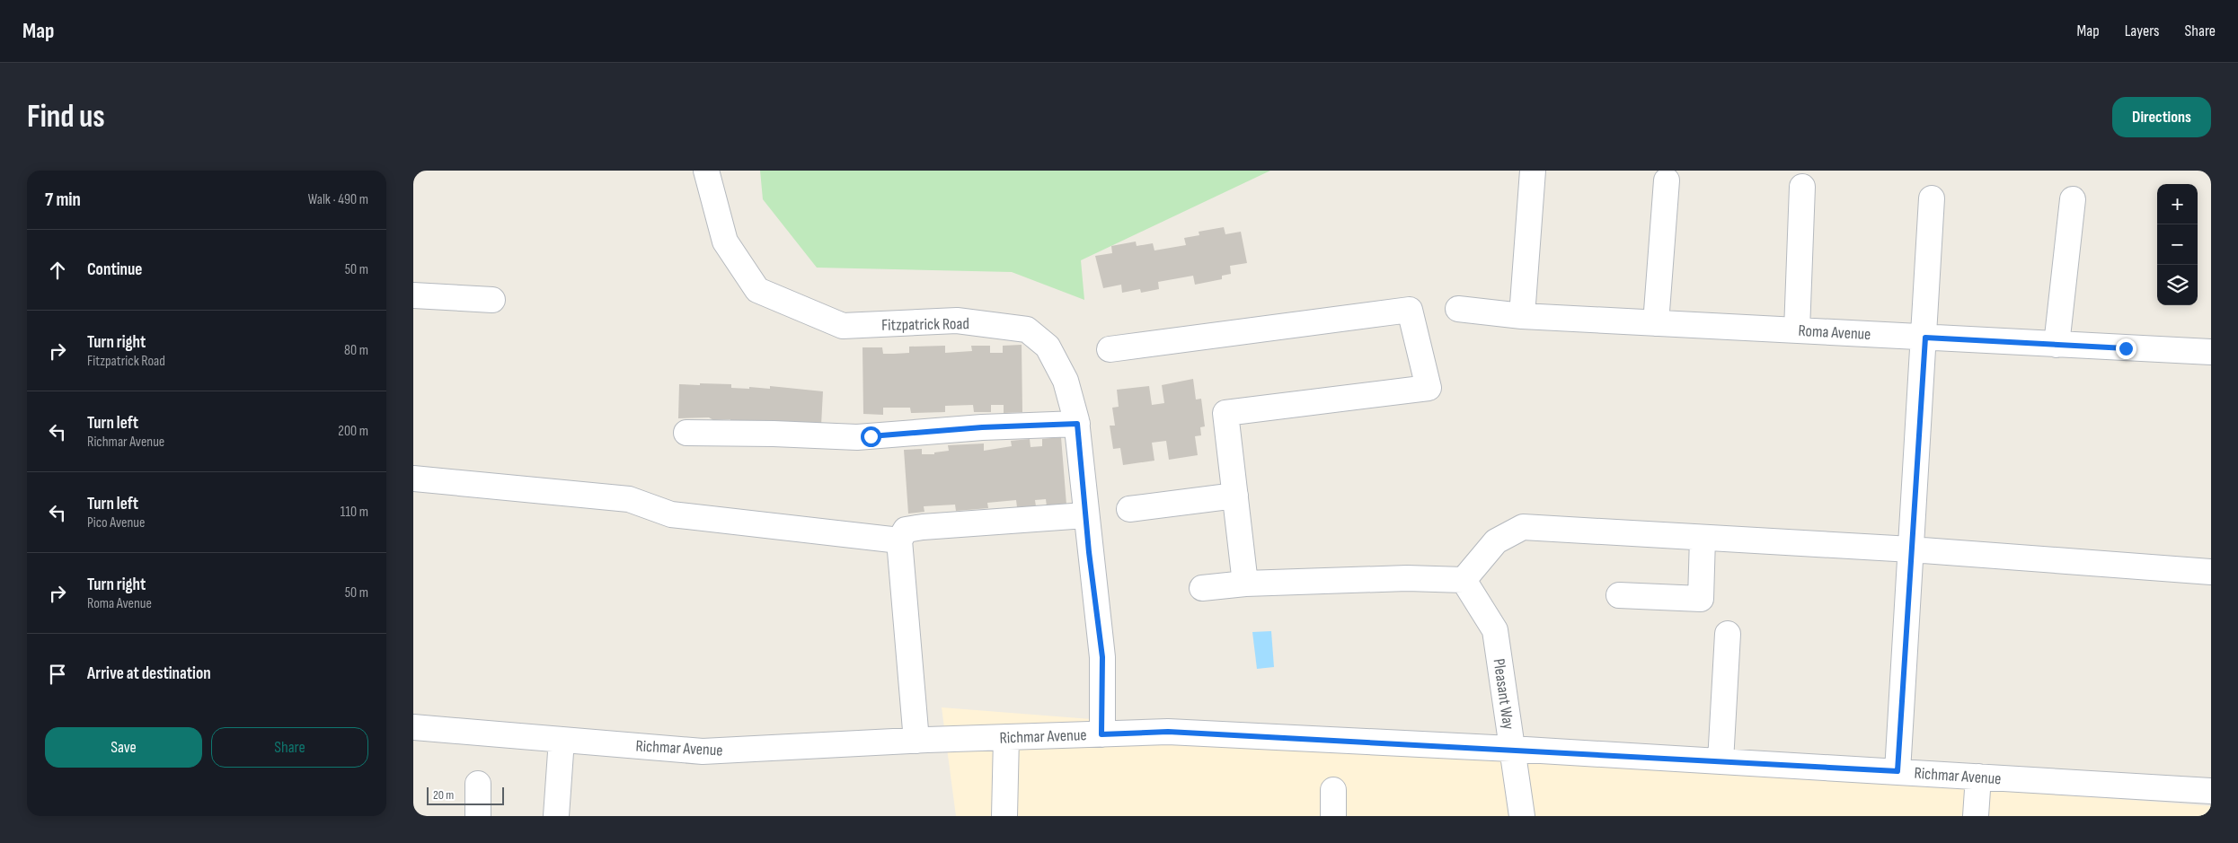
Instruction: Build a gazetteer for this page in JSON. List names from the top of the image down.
{
  "streets": {
    "street": [
      "Fitzpatrick Road",
      "Roma Avenue",
      "Pleasant Way",
      "Richmar Avenue"
    ]
  },
  "crossings": [
    ["Fitzpatrick Road", "Richmar Avenue"],
    ["Pleasant Way", "Richmar Avenue"]
  ],
  "scale_bar": "20 m",
  "page": {
    "header": "Map",
    "nav": ["Map", "Layers", "Share"],
    "buttons": [
      "Directions",
      ["Save", "Share"]
    ],
    "title": "Find us",
    "heading": ["7 min", "Walk · 490 m"],
    "map_buttons": ["+", "−"],
    "list": [
      ["Continue", "50 m"],
      ["Turn right", "Fitzpatrick Road", "80 m"],
      ["Turn left", "Richmar Avenue", "200 m"],
      ["Turn left", "Pico Avenue", "110 m"],
      ["Turn right", "Roma Avenue", "50 m"],
      "Arrive at destination"
    ],
    "scale": "20 m"
  }
}
